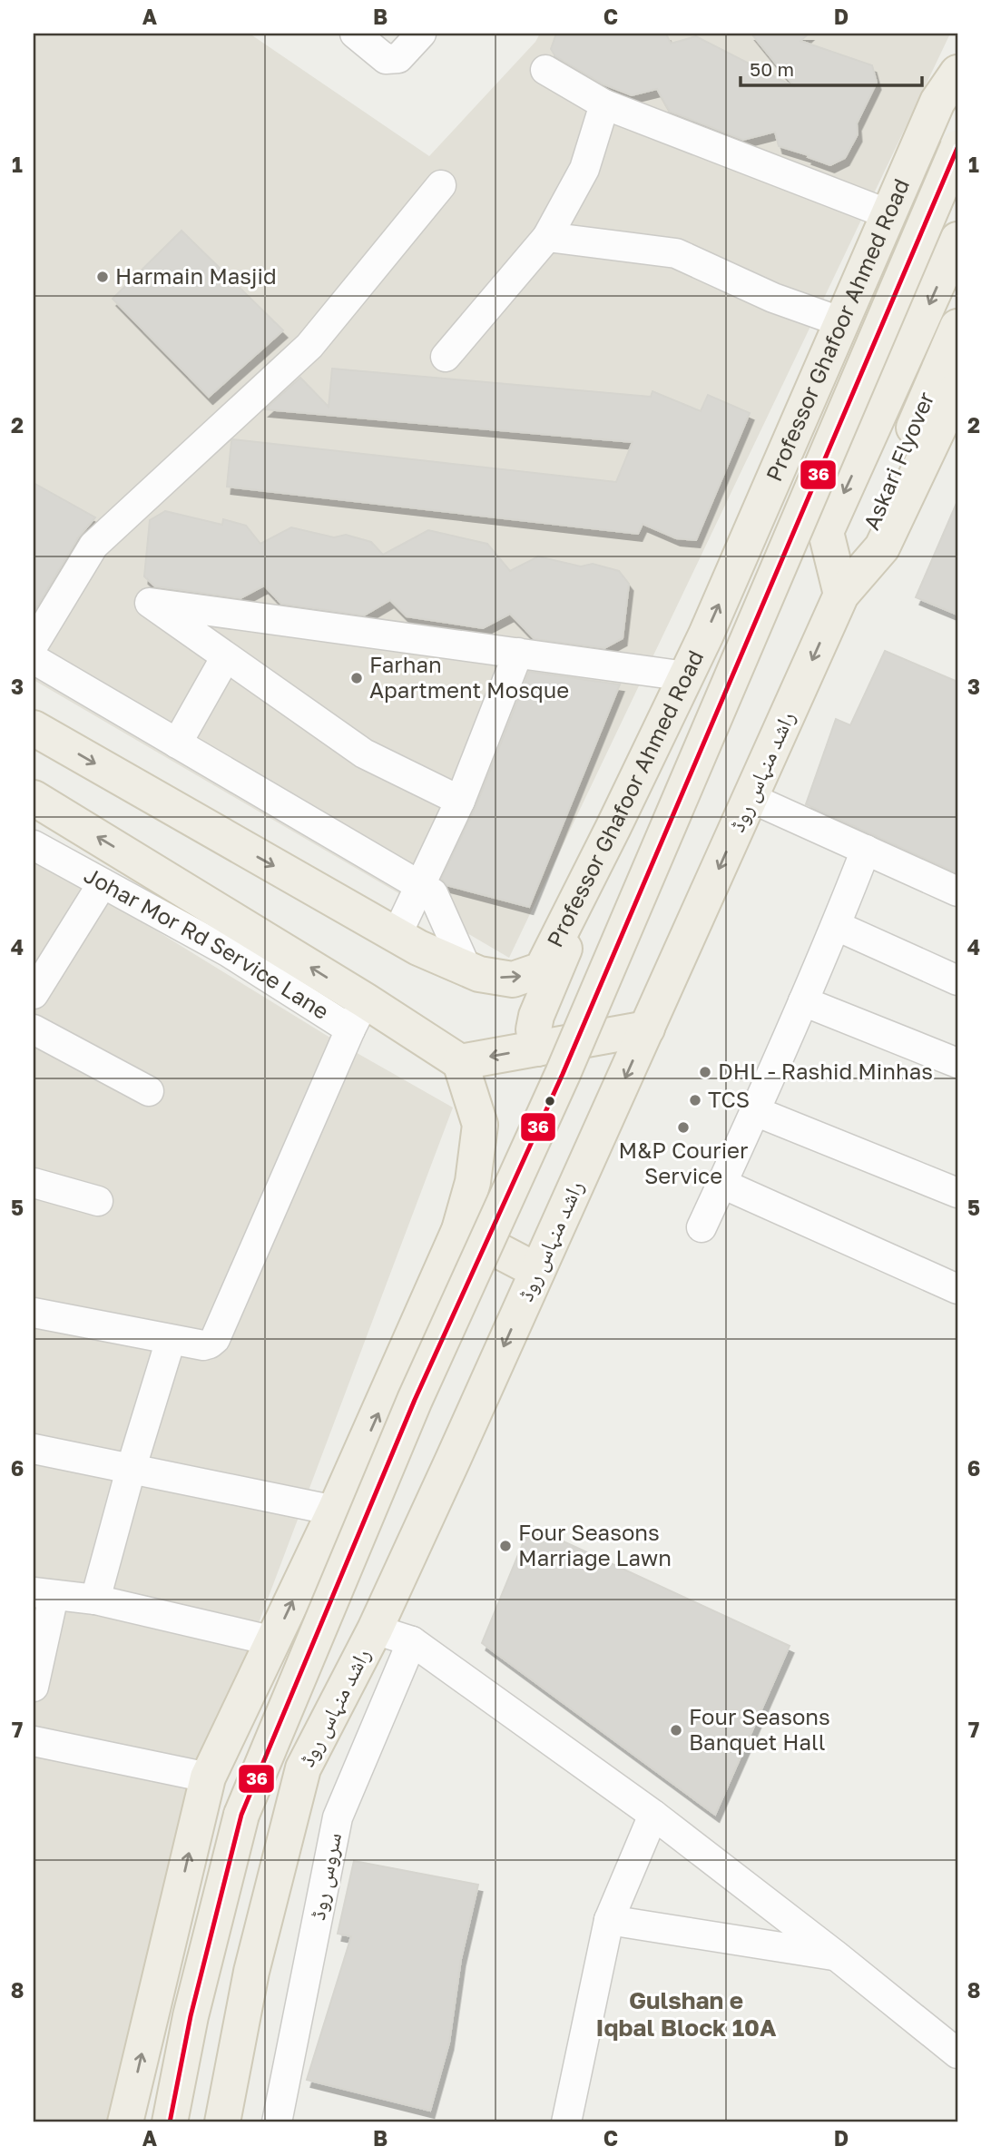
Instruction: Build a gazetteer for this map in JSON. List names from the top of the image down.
{
  "streets": {
    "main road": ["Professor Ghafoor Ahmed Road", "Askari Flyover", "راشد منہاس روڈ"],
    "street": ["Johar Mor Rd Service Lane", "سروس روڈ"]
  },
  "crossings": [
    ["Askari Flyover", "راشد منہاس روڈ"]
  ],
  "districts": ["Gulshan e Iqbal Block 10A"],
  "places": [
    "Harmain Masjid",
    "Farhan Apartment Mosque",
    "DHL - Rashid Minhas",
    "TCS",
    "M&P Courier Service",
    "Four Seasons Marriage Lawn",
    "Four Seasons Banquet Hall"
  ],
  "lines": ["transit line 36"],
  "scale_bar": "50 m",
  "grid": {
    "columns": [
      "A",
      "B",
      "C",
      "D"
    ],
    "rows": [
      "1",
      "2",
      "3",
      "4",
      "5",
      "6",
      "7",
      "8"
    ]
  }
}
